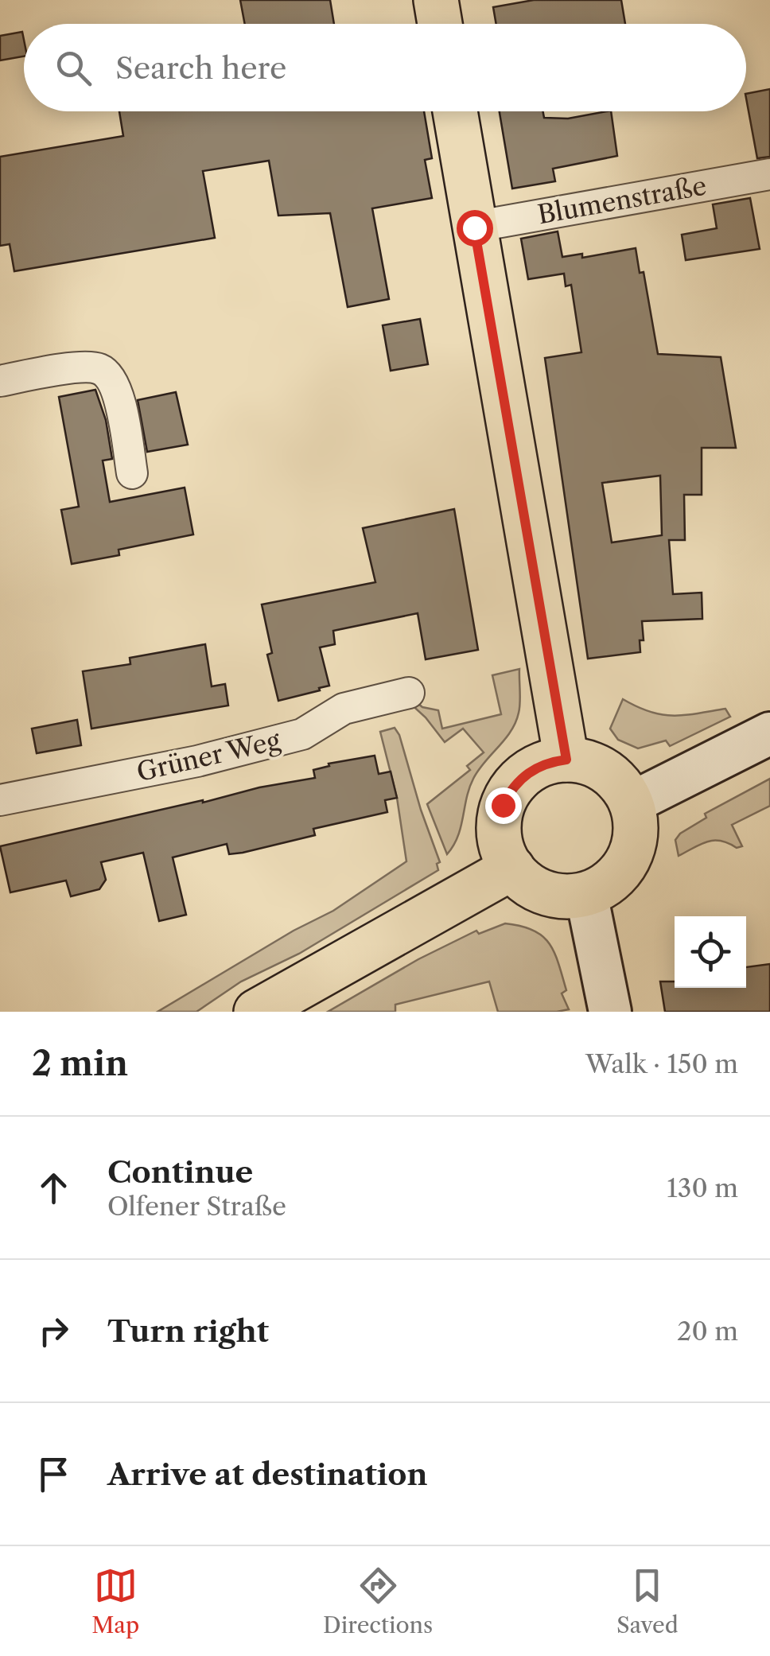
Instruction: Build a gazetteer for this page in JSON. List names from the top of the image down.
{
  "streets": {
    "street": ["Blumenstraße", "Grüner Weg"]
  },
  "page": {
    "search": "Search here",
    "heading": ["2 min", "Walk · 150 m"],
    "list": [
      ["Continue", "Olfener Straße", "130 m"],
      ["Turn right", "20 m"],
      "Arrive at destination"
    ],
    "nav": ["Map", "Directions", "Saved"]
  }
}
